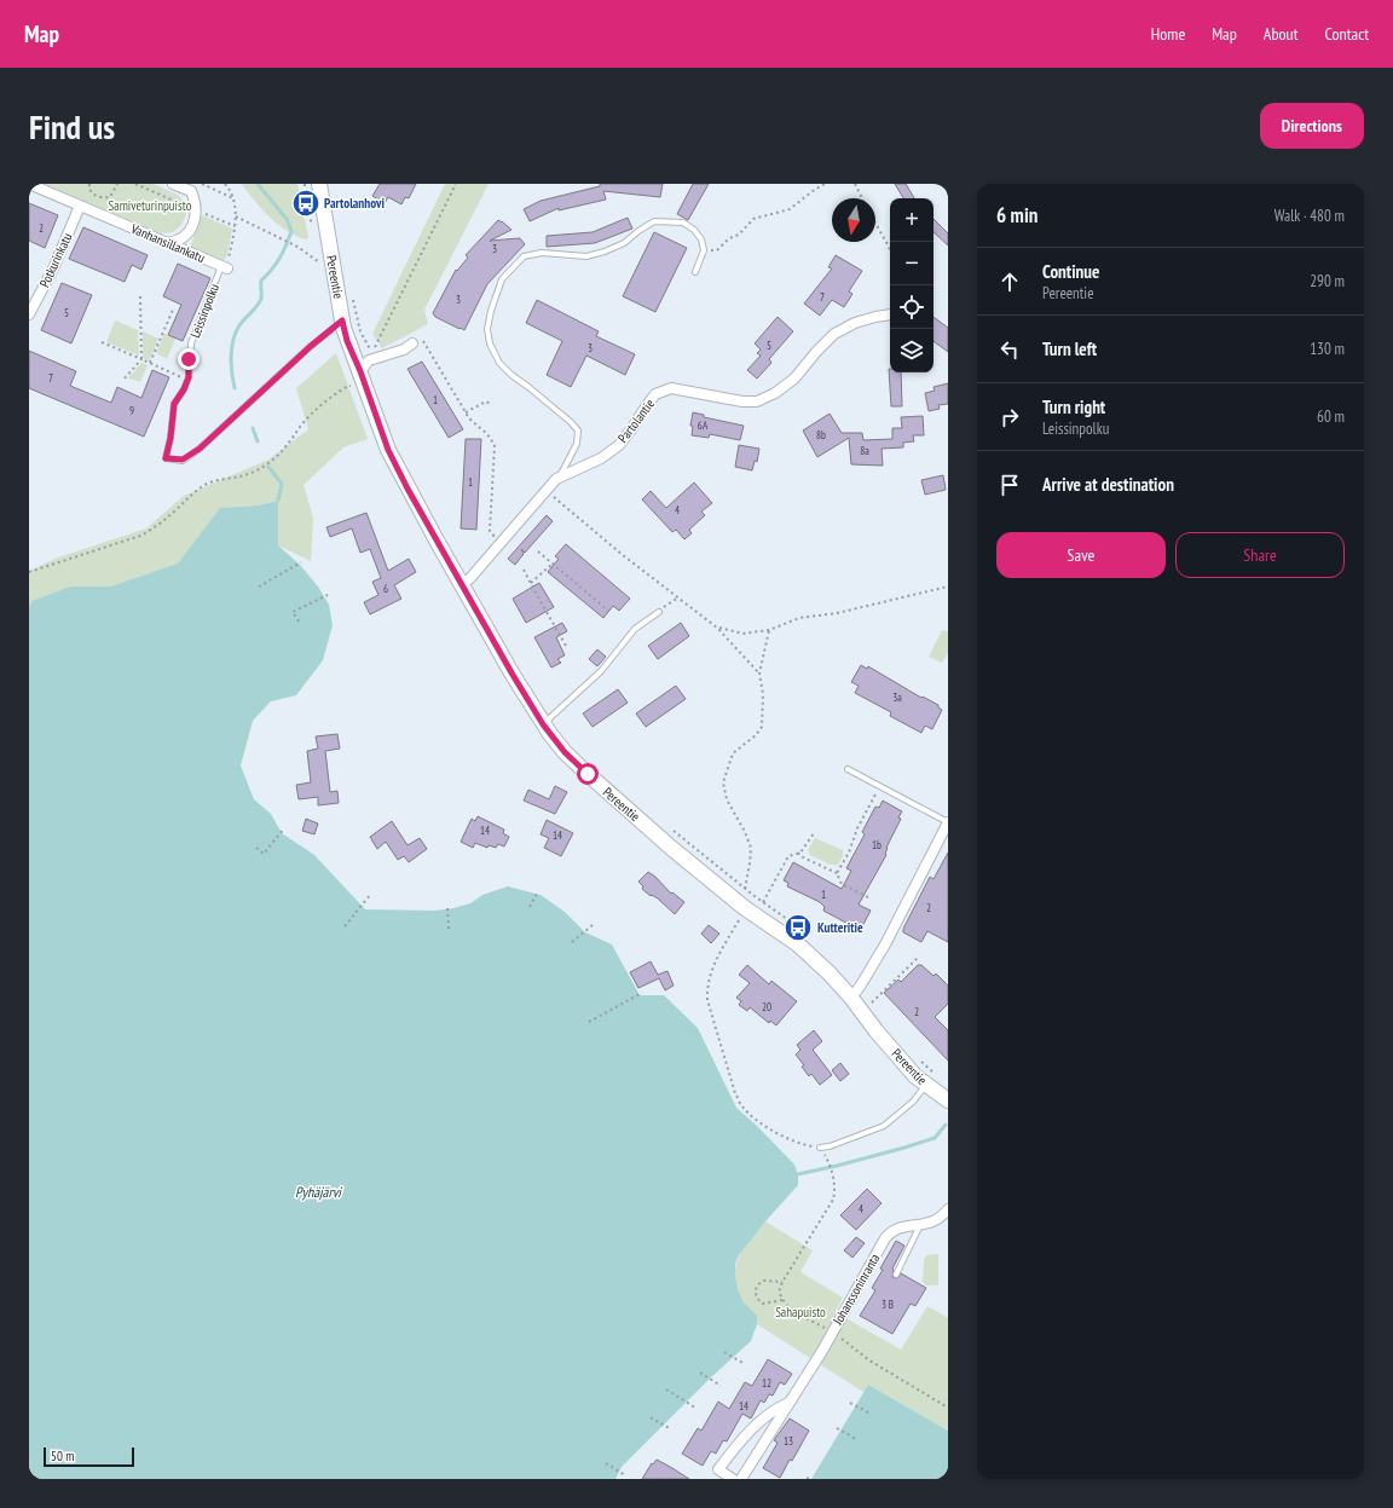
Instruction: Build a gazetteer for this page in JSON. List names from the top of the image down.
{
  "streets": {
    "street": [
      "Vanhansillankatu",
      "Potkurinkatu",
      "Pereentie",
      "Partolantie",
      "Johanssoninranta"
    ],
    "lane": ["Leissinpolku"]
  },
  "crossings": [
    ["Vanhansillankatu", "Potkurinkatu"],
    ["Vanhansillankatu", "Leissinpolku"],
    ["Pereentie", "Leissinpolku"],
    ["Pereentie", "Partolantie"]
  ],
  "water": ["Pyhäjärvi"],
  "parks": ["Samiveturinpuisto", "Sahapuisto"],
  "places": {
    "bus stop": ["Partolanhovi", "Kutteritie"]
  },
  "house_numbers": [
    "2",
    "3",
    "7",
    "3",
    "5",
    "5",
    "3",
    "7",
    "1",
    "9",
    "6A",
    "8b",
    "8a",
    "1",
    "4",
    "6",
    "3a",
    "14",
    "14",
    "1b",
    "1",
    "2",
    "20",
    "2",
    "4",
    "3 B",
    "12",
    "14",
    "13"
  ],
  "scale_bar": "50 m",
  "north": "bottom",
  "page": {
    "header": "Map",
    "nav": [
      "Home",
      "Map",
      "About",
      "Contact"
    ],
    "buttons": [
      "Directions",
      ["Save", "Share"]
    ],
    "title": "Find us",
    "heading": ["6 min", "Walk · 480 m"],
    "map_buttons": ["+", "−"],
    "list": [
      ["Continue", "Pereentie", "290 m"],
      ["Turn left", "130 m"],
      ["Turn right", "Leissinpolku", "60 m"],
      "Arrive at destination"
    ],
    "scale": "50 m"
  }
}
